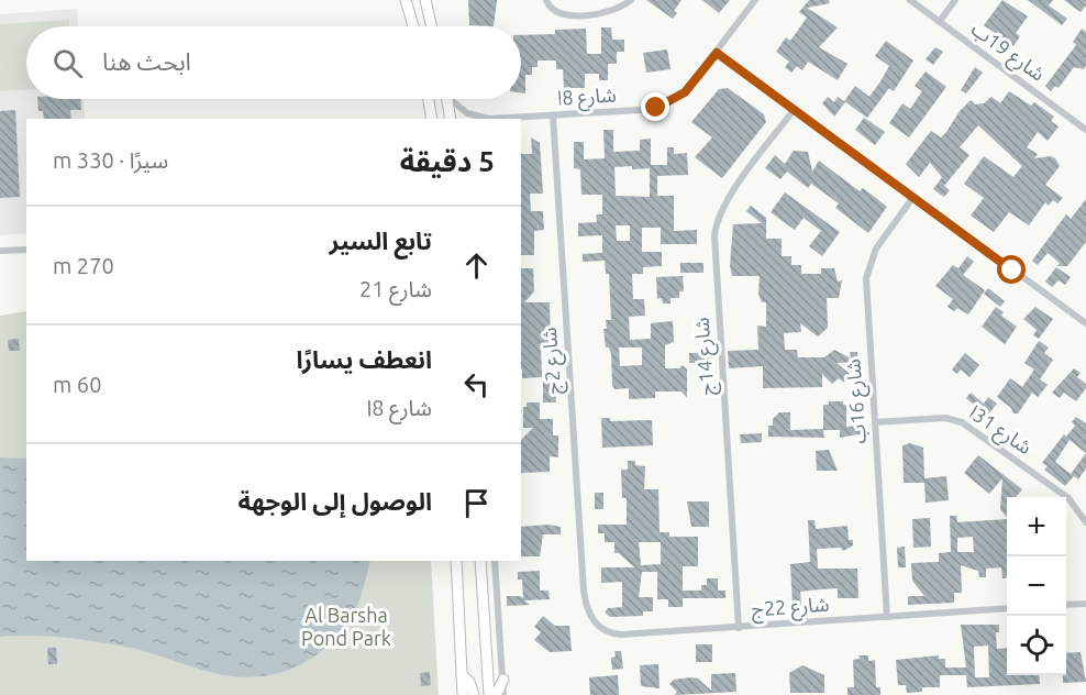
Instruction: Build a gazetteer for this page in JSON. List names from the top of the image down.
{
  "streets": {
    "street": [
      "شارع 19ب",
      "شارع 8ا",
      "شارع 14ج",
      "شارع 2ج",
      "شارع 16ب",
      "شارع 31ا",
      "شارع 22ج"
    ]
  },
  "crossings": [
    ["شارع 8ا", "شارع 2ج"],
    ["شارع 14ج", "شارع 22ج"],
    ["شارع 2ج", "شارع 22ج"],
    ["شارع 16ب", "شارع 31ا"],
    ["شارع 16ب", "شارع 22ج"]
  ],
  "parks": ["Al Barsha Pond Park"],
  "page": {
    "search": "ابحث هنا",
    "heading": ["5 دقيقة", "سيرًا · 330 m"],
    "list": [
      ["تابع السير", "شارع 21", "270 m"],
      ["انعطف يسارًا", "شارع 8ا", "60 m"],
      "الوصول إلى الوجهة"
    ],
    "map_buttons": ["+", "−"]
  }
}
